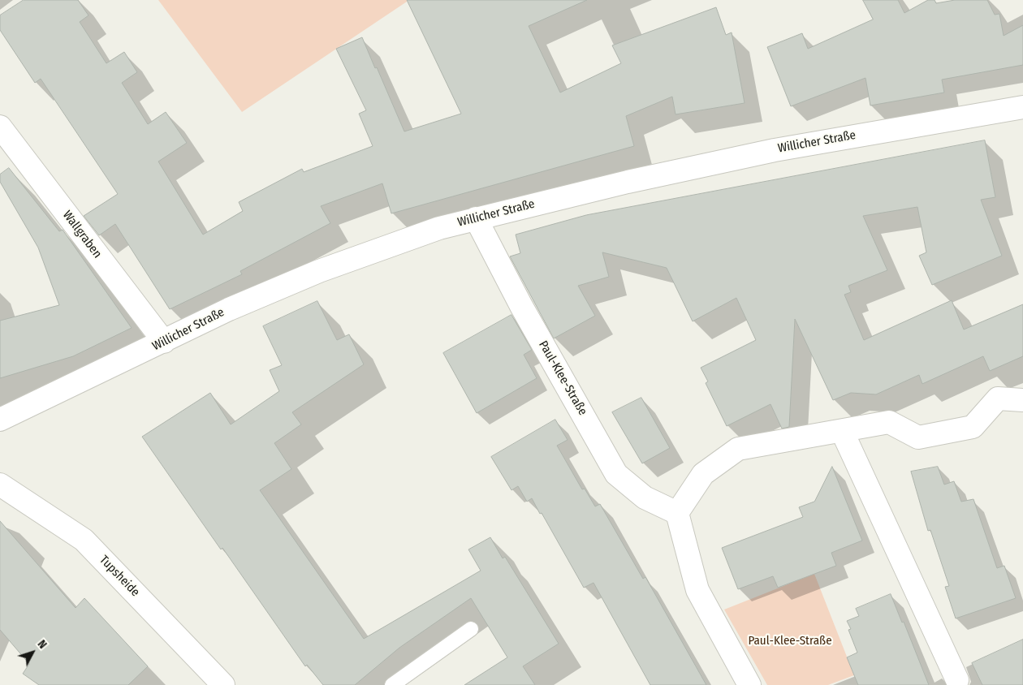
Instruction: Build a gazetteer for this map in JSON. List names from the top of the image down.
{
  "streets": {
    "street": [
      "Willicher Straße",
      "Wallgraben",
      "Paul-Klee-Straße",
      "Tupsheide"
    ]
  },
  "crossings": [
    ["Willicher Straße", "Wallgraben"],
    ["Willicher Straße", "Paul-Klee-Straße"]
  ],
  "parks": ["Paul-Klee-Straße"],
  "north": "top right"
}
